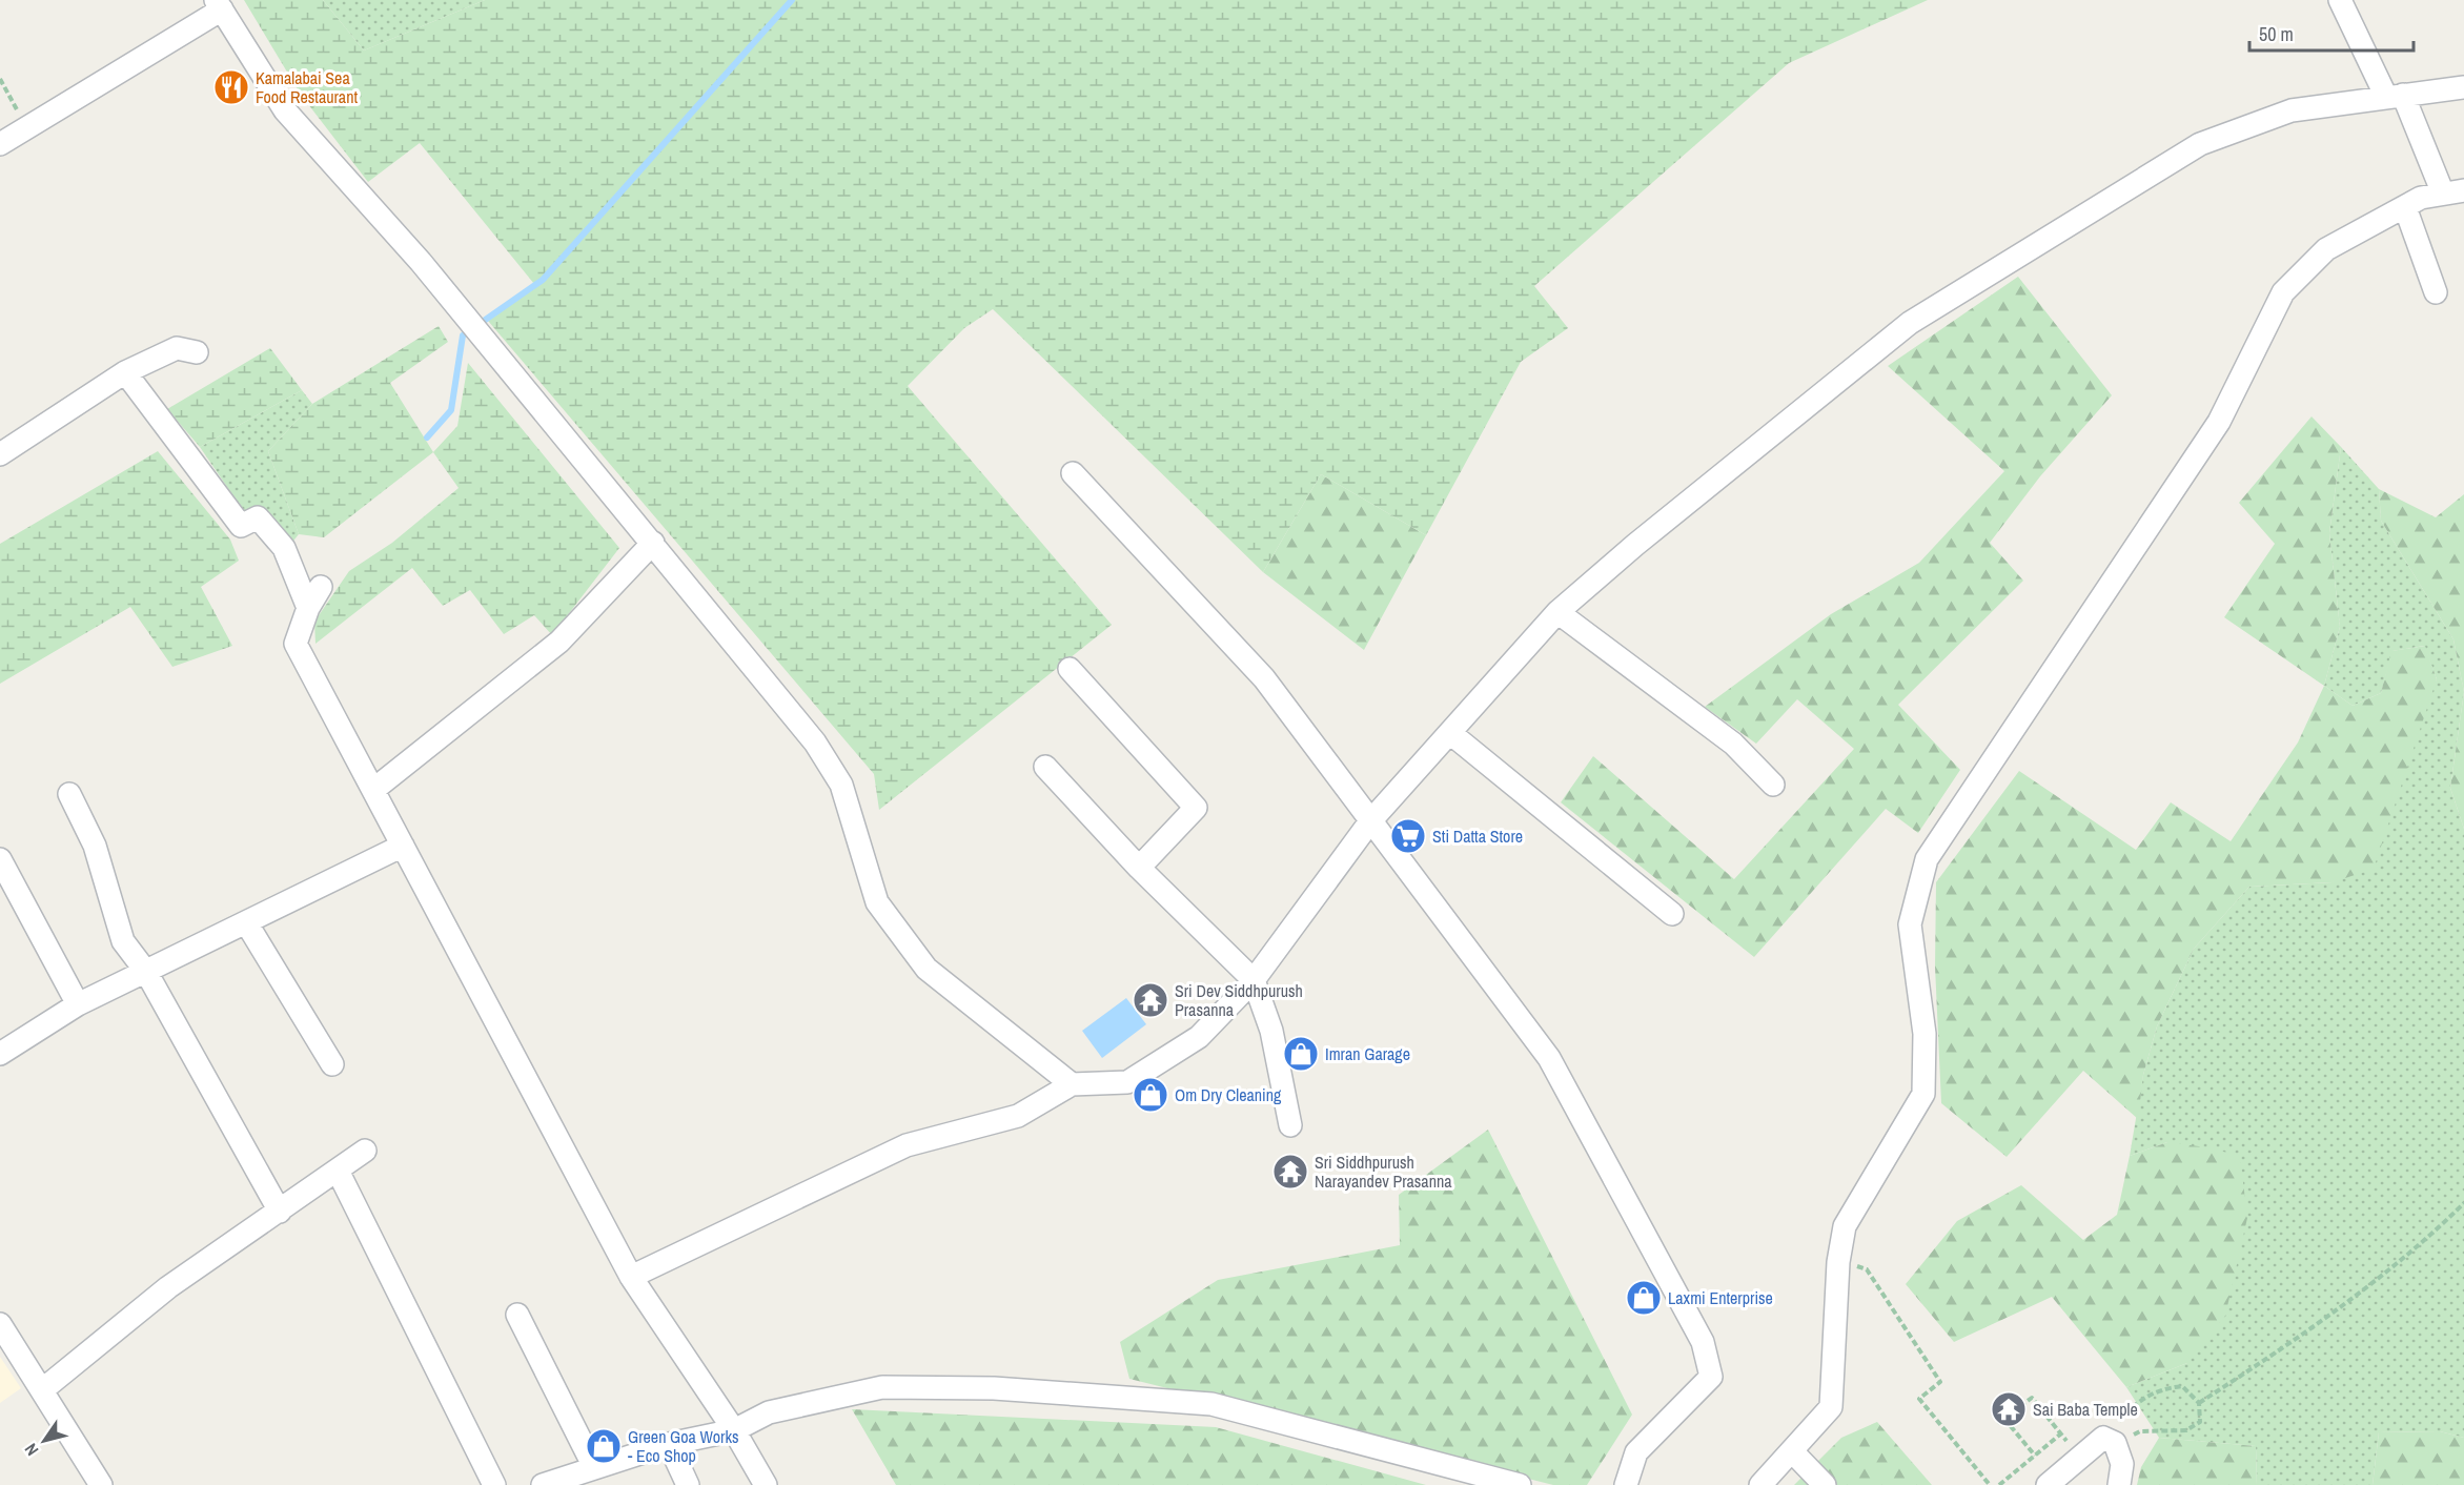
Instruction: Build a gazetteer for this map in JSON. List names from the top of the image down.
{
  "places": {
    "restaurant": ["Kamalabai Sea Food Restaurant"],
    "supermarket": ["Sti Datta Store"],
    "temple": ["Sri Dev Siddhpurush Prasanna", "Sri Siddhpurush Narayandev Prasanna", "Sai Baba Temple"],
    "shop": [
      "Imran Garage",
      "Om Dry Cleaning",
      "Laxmi Enterprise",
      "Green Goa Works - Eco Shop"
    ]
  },
  "scale_bar": "50 m",
  "north": "bottom left"
}
